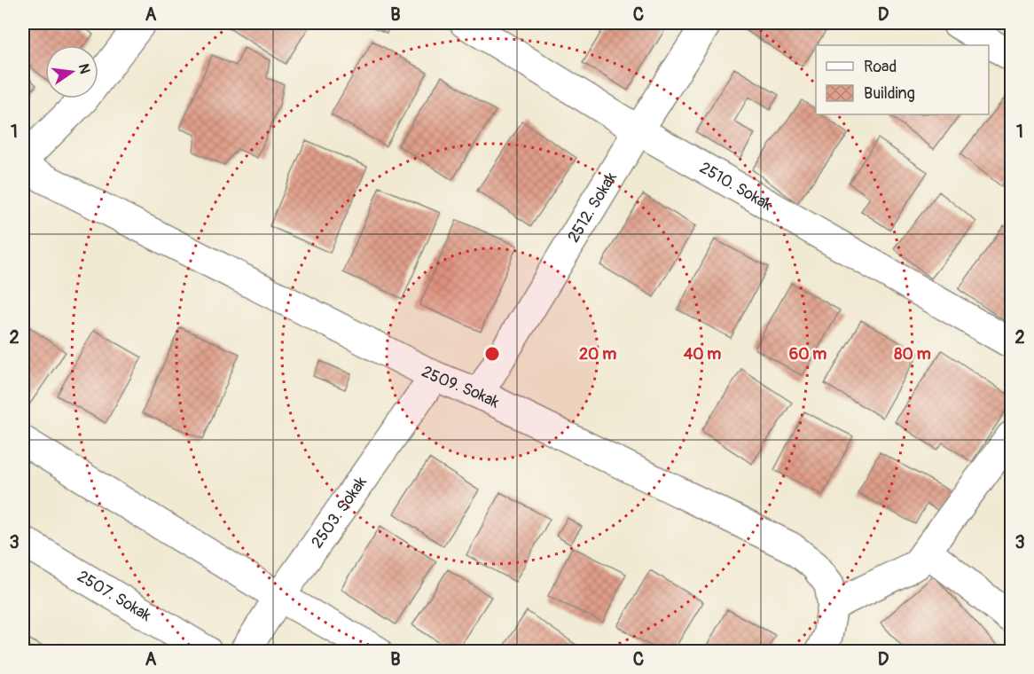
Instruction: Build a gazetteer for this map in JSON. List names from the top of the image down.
{
  "streets": {
    "street": [
      "2510. Sokak",
      "2512. Sokak",
      "2509. Sokak",
      "2503. Sokak",
      "2507. Sokak"
    ]
  },
  "crossings": [
    ["2510. Sokak", "2512. Sokak"],
    ["2512. Sokak", "2509. Sokak"],
    ["2509. Sokak", "2503. Sokak"]
  ],
  "legend": ["Road", "Building"],
  "north": "right",
  "grid": {
    "columns": [
      "A",
      "B",
      "C",
      "D"
    ],
    "rows": ["1", "2", "3"]
  },
  "rings": [
    "20 m",
    "40 m",
    "60 m",
    "80 m"
  ]
}
